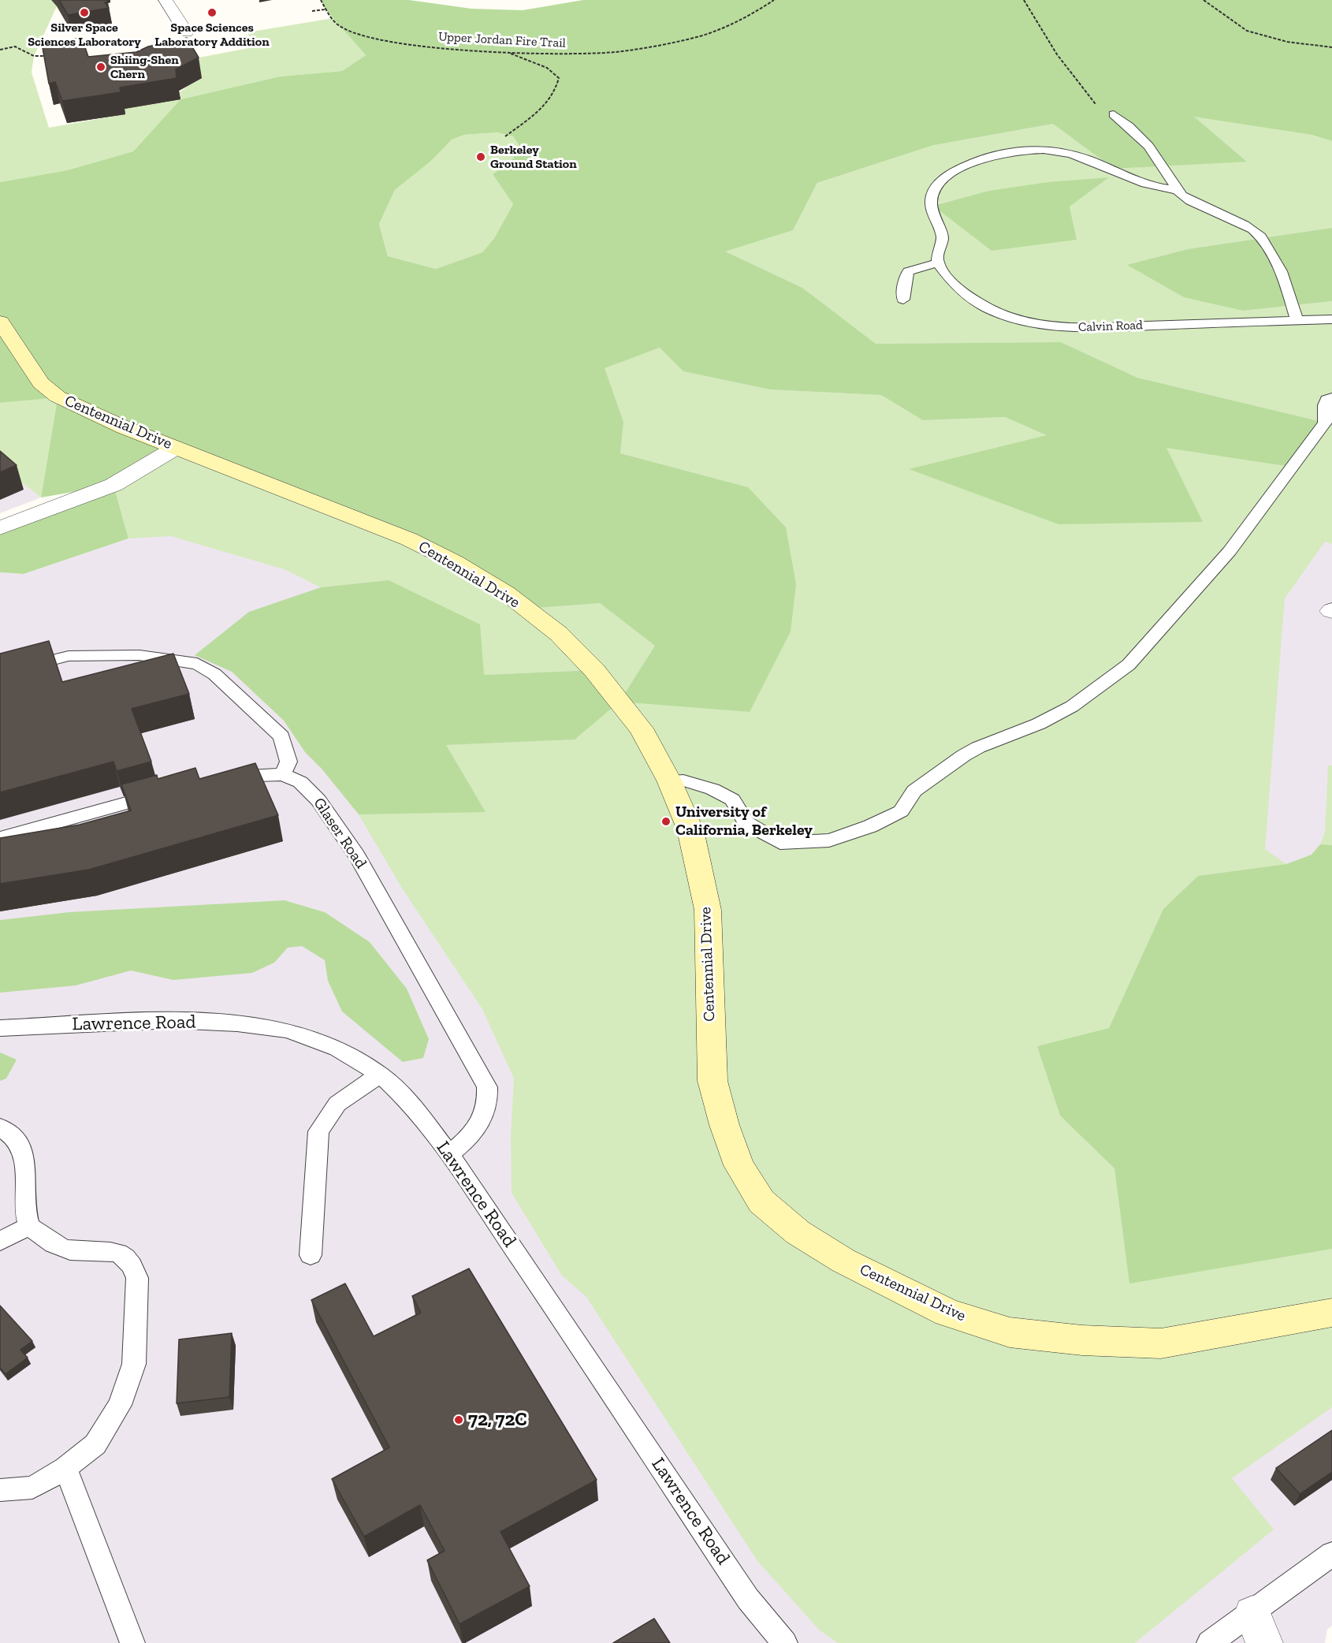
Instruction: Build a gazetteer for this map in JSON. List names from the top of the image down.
{
  "streets": {
    "street": ["Centennial Drive"],
    "lane": ["Calvin Road", "Glaser Road", "Lawrence Road"],
    "path": ["Upper Jordan Fire Trail"]
  },
  "crossings": [
    ["Glaser Road", "Lawrence Road"]
  ],
  "places": [
    "Silver Space Sciences Laboratory",
    "Space Sciences Laboratory Addition",
    "Shiing-Shen Chern",
    "Berkeley Ground Station",
    "University of California, Berkeley",
    "72, 72C"
  ]
}
